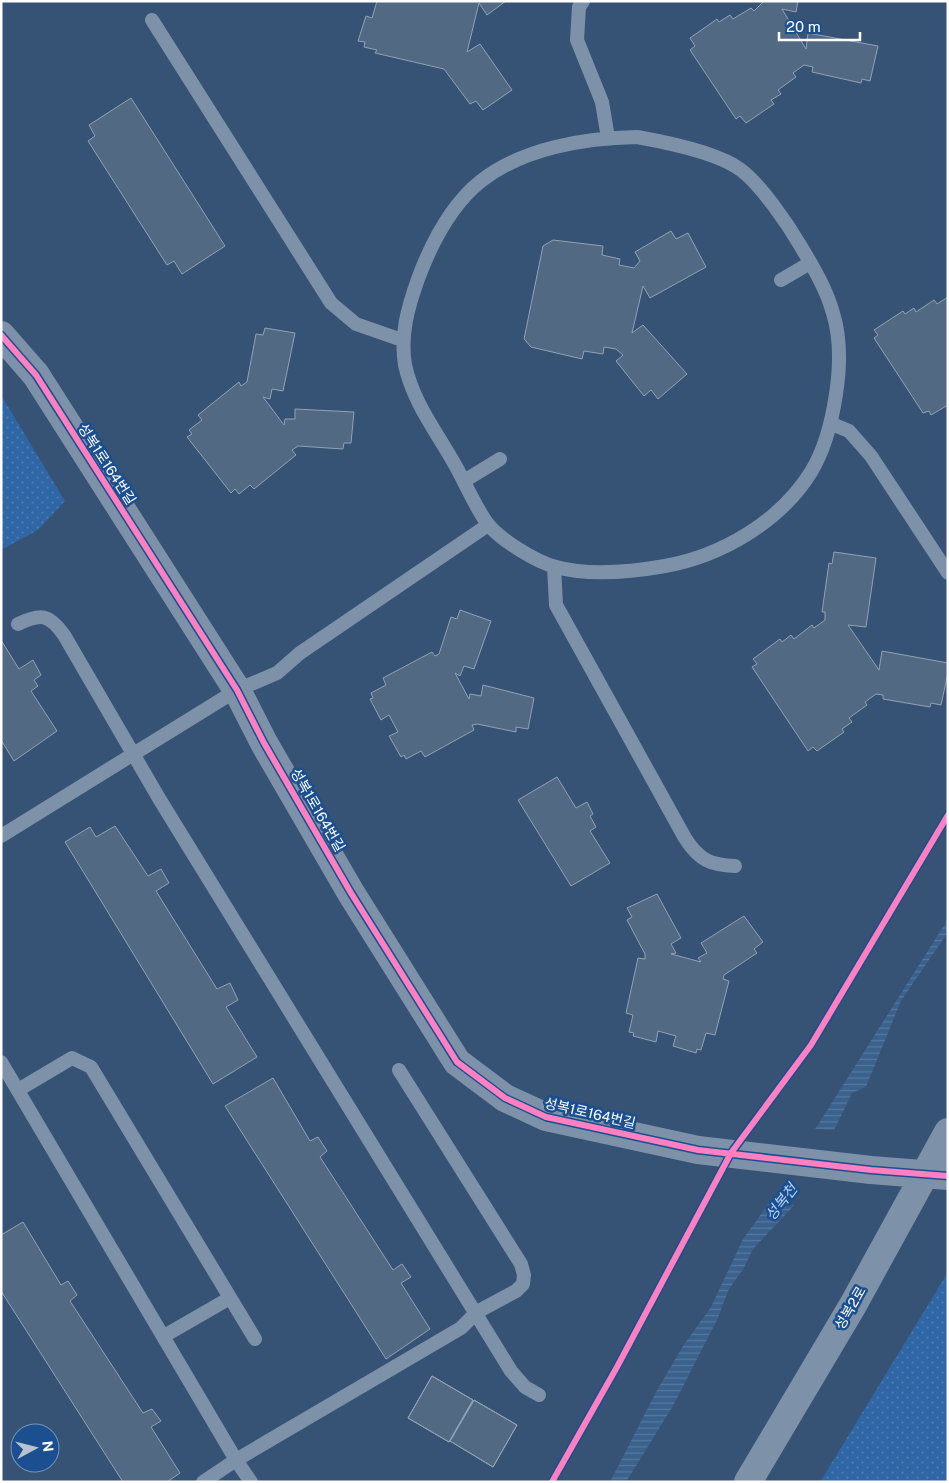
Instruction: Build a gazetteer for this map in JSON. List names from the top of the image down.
{
  "streets": {
    "street": ["성복1로164번길", "성복2로"]
  },
  "crossings": [
    ["성복1로164번길", "성복2로"]
  ],
  "water": ["성복천"],
  "scale_bar": "20 m",
  "north": "right"
}
